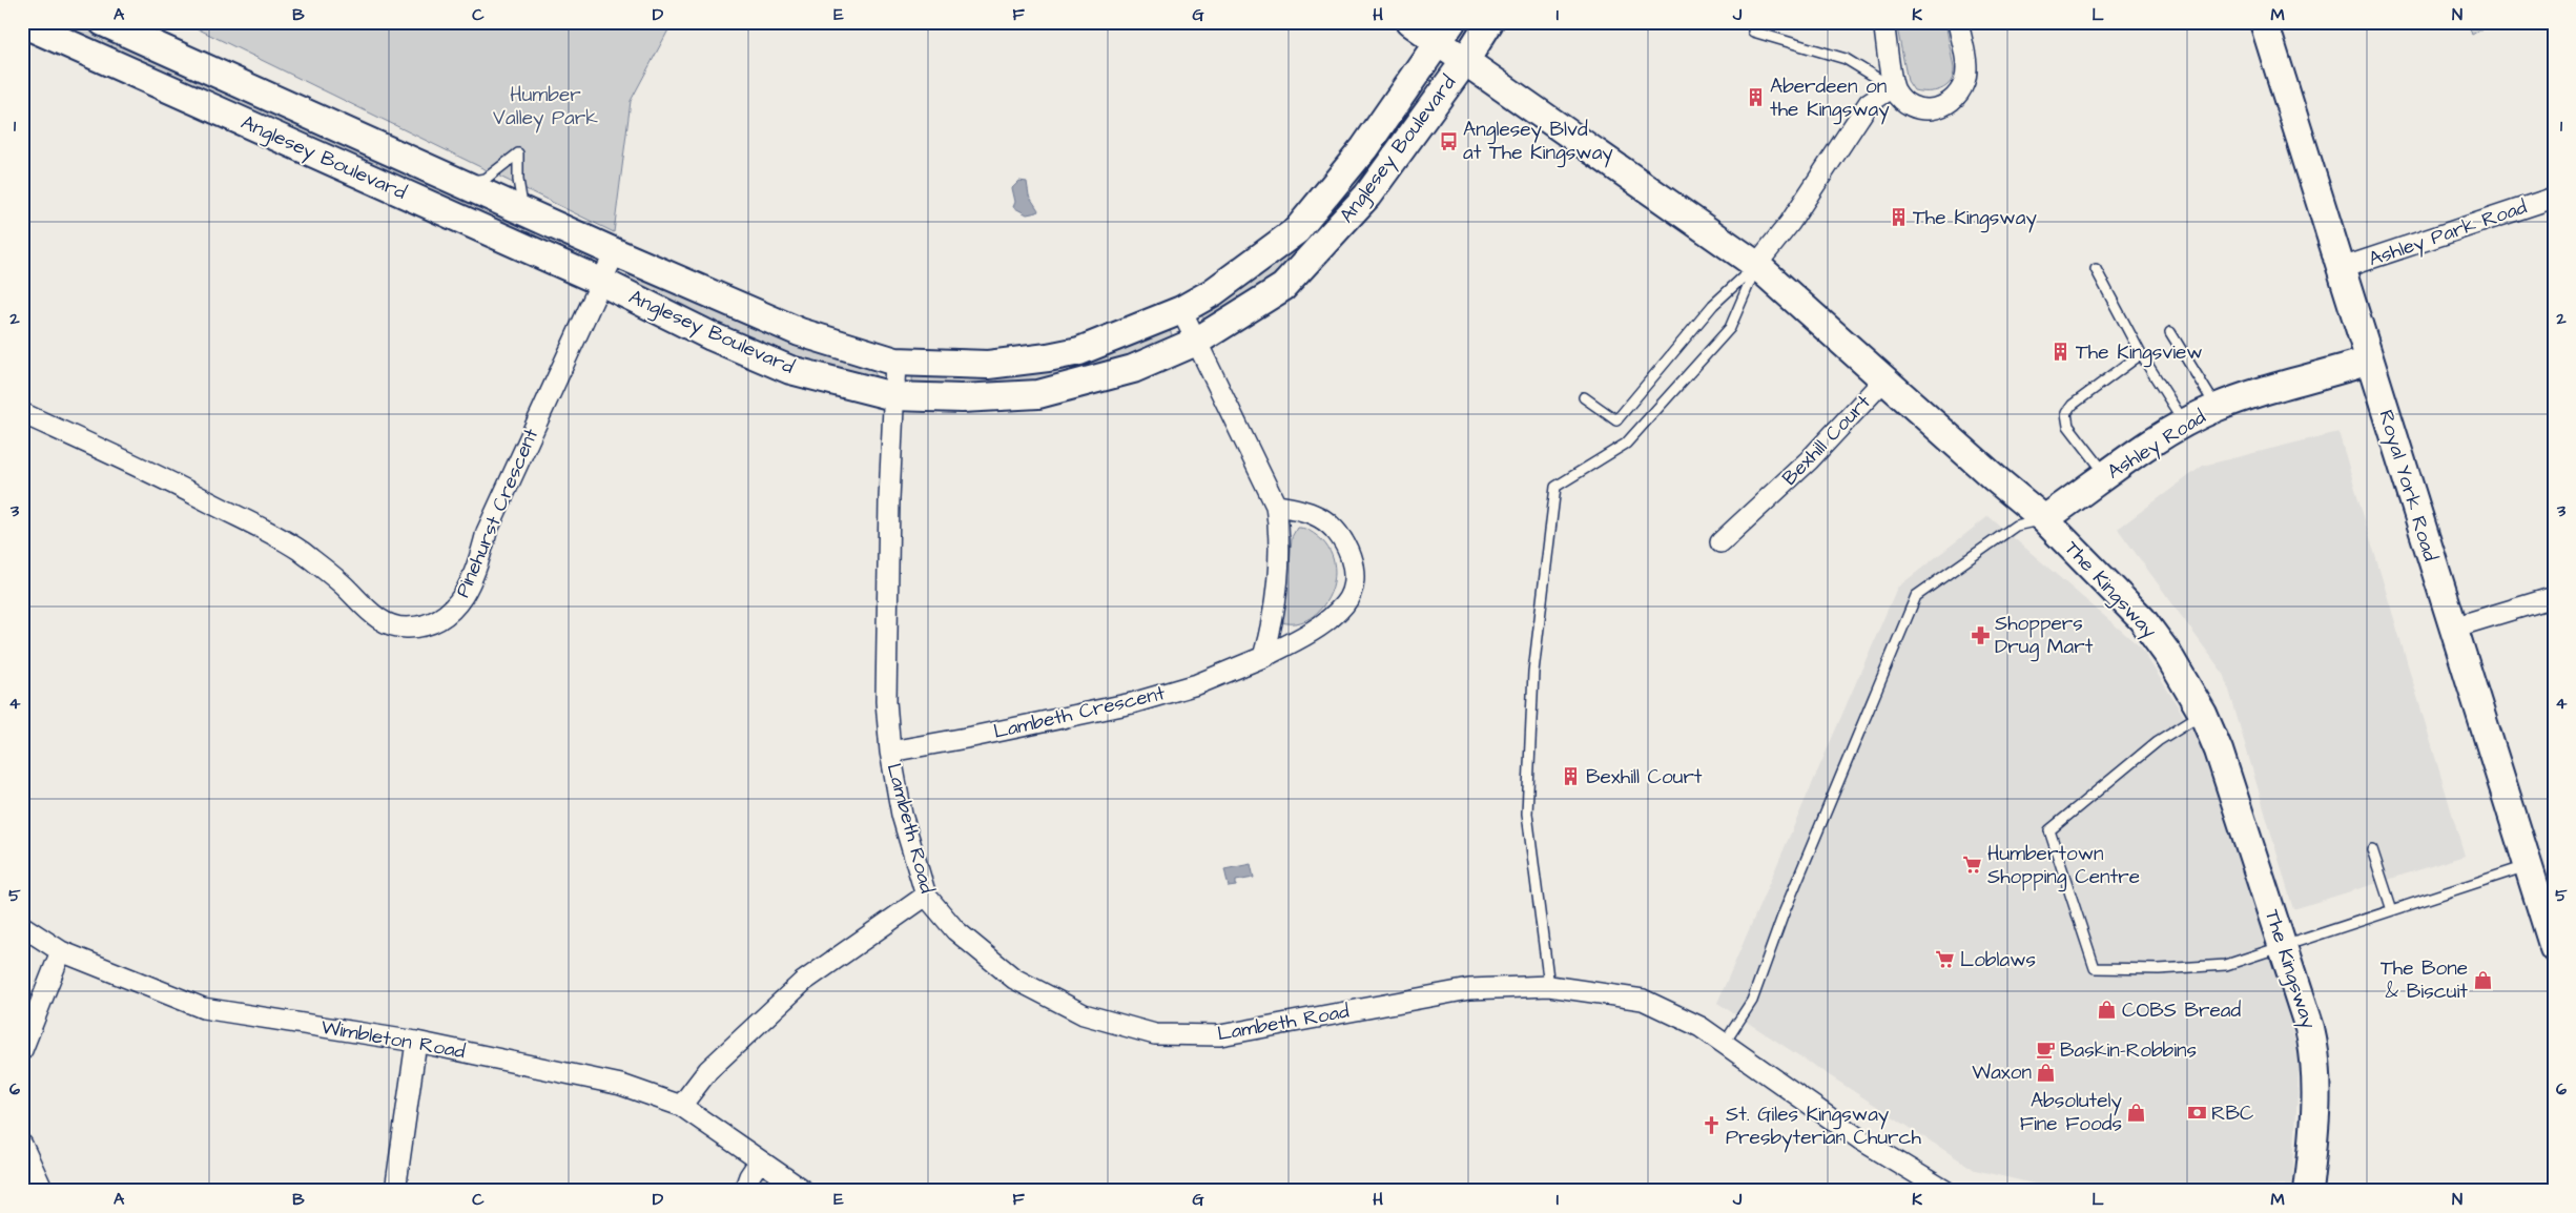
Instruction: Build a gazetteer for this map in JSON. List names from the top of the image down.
{
  "streets": {
    "street": [
      "Anglesey Boulevard",
      "Ashley Park Road",
      "Bexhill Court",
      "Ashley Road",
      "Royal York Road",
      "Pinehurst Crescent",
      "The Kingsway",
      "Lambeth Crescent",
      "Lambeth Road",
      "Wimbleton Road"
    ]
  },
  "crossings": [
    ["Anglesey Boulevard", "Pinehurst Crescent"],
    ["Anglesey Boulevard", "The Kingsway"],
    ["Anglesey Boulevard", "Lambeth Road"],
    ["Ashley Park Road", "Royal York Road"],
    ["Bexhill Court", "The Kingsway"],
    ["Ashley Road", "Royal York Road"],
    ["Ashley Road", "The Kingsway"],
    ["Lambeth Crescent", "Lambeth Road"]
  ],
  "parks": ["Humber Valley Park"],
  "places": {
    "building": [
      "Aberdeen on the Kingsway",
      "The Kingsway",
      "The Kingsview",
      "Bexhill Court"
    ],
    "bus stop": ["Anglesey Blvd at The Kingsway"],
    "pharmacy": ["Shoppers Drug Mart"],
    "supermarket": ["Humbertown Shopping Centre", "Loblaws"],
    "shop": [
      "The Bone & Biscuit",
      "COBS Bread",
      "Waxon",
      "Absolutely Fine Foods"
    ],
    "cafe": ["Baskin-Robbins"],
    "bank": ["RBC"],
    "church": ["St. Giles Kingsway Presbyterian Church"]
  },
  "grid": {
    "columns": [
      "A",
      "B",
      "C",
      "D",
      "E",
      "F",
      "G",
      "H",
      "I",
      "J",
      "K",
      "L",
      "M",
      "N"
    ],
    "rows": [
      "1",
      "2",
      "3",
      "4",
      "5",
      "6"
    ]
  }
}
